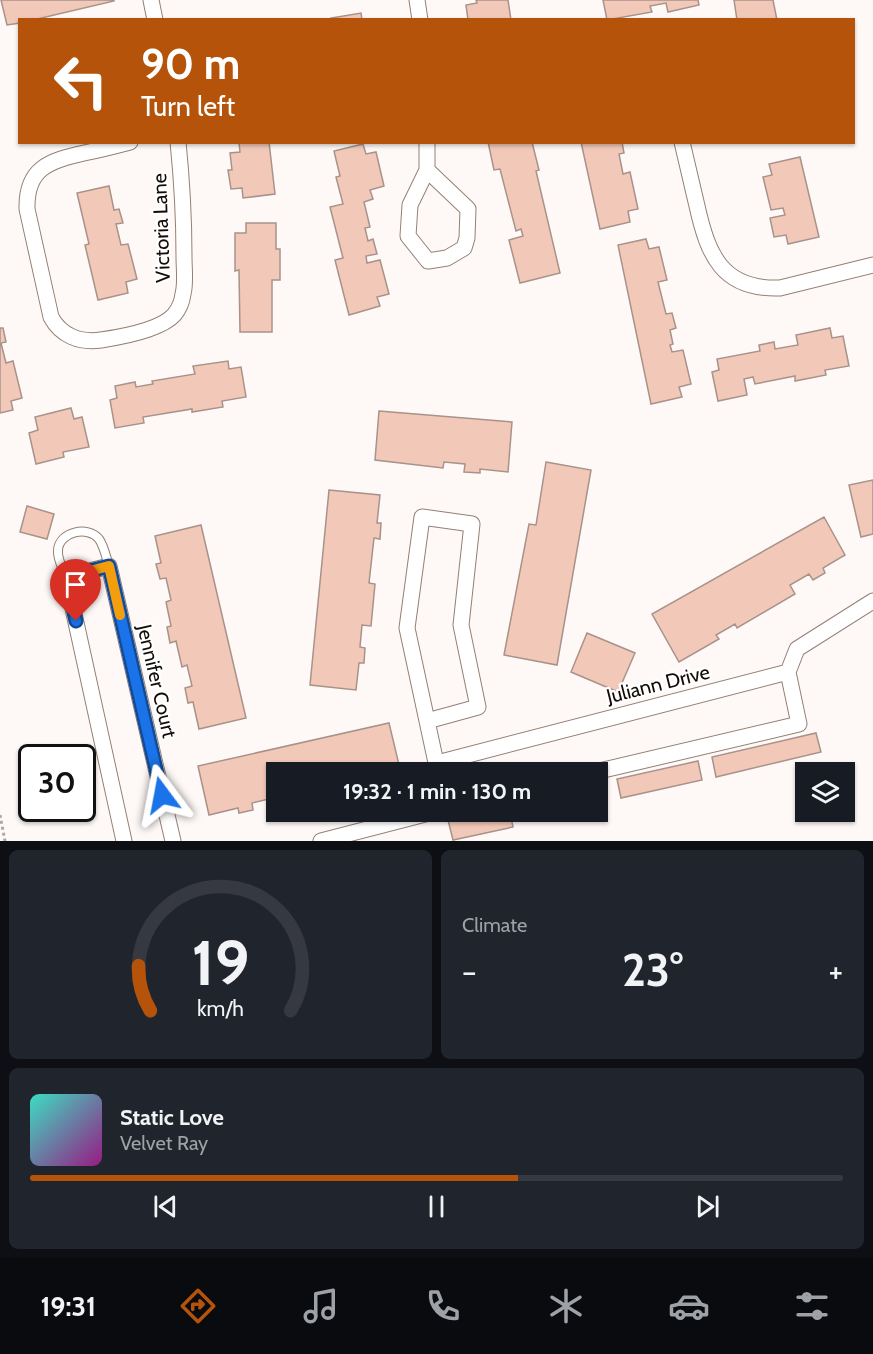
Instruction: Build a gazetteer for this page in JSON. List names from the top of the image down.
{
  "streets": {
    "street": ["Victoria Lane", "Jennifer Court", "Juliann Drive"]
  },
  "page": {
    "turn": ["90 m", "Turn left"],
    "limit": "30",
    "trip": "19:32 · 1 min · 130 m",
    "tile": "Climate",
    "heat": ["−", "23°", "+"],
    "song": ["Static Love", "Velvet Ray"],
    "tabs": "19:31",
    "gauge": ["19", "km/h"]
  }
}
